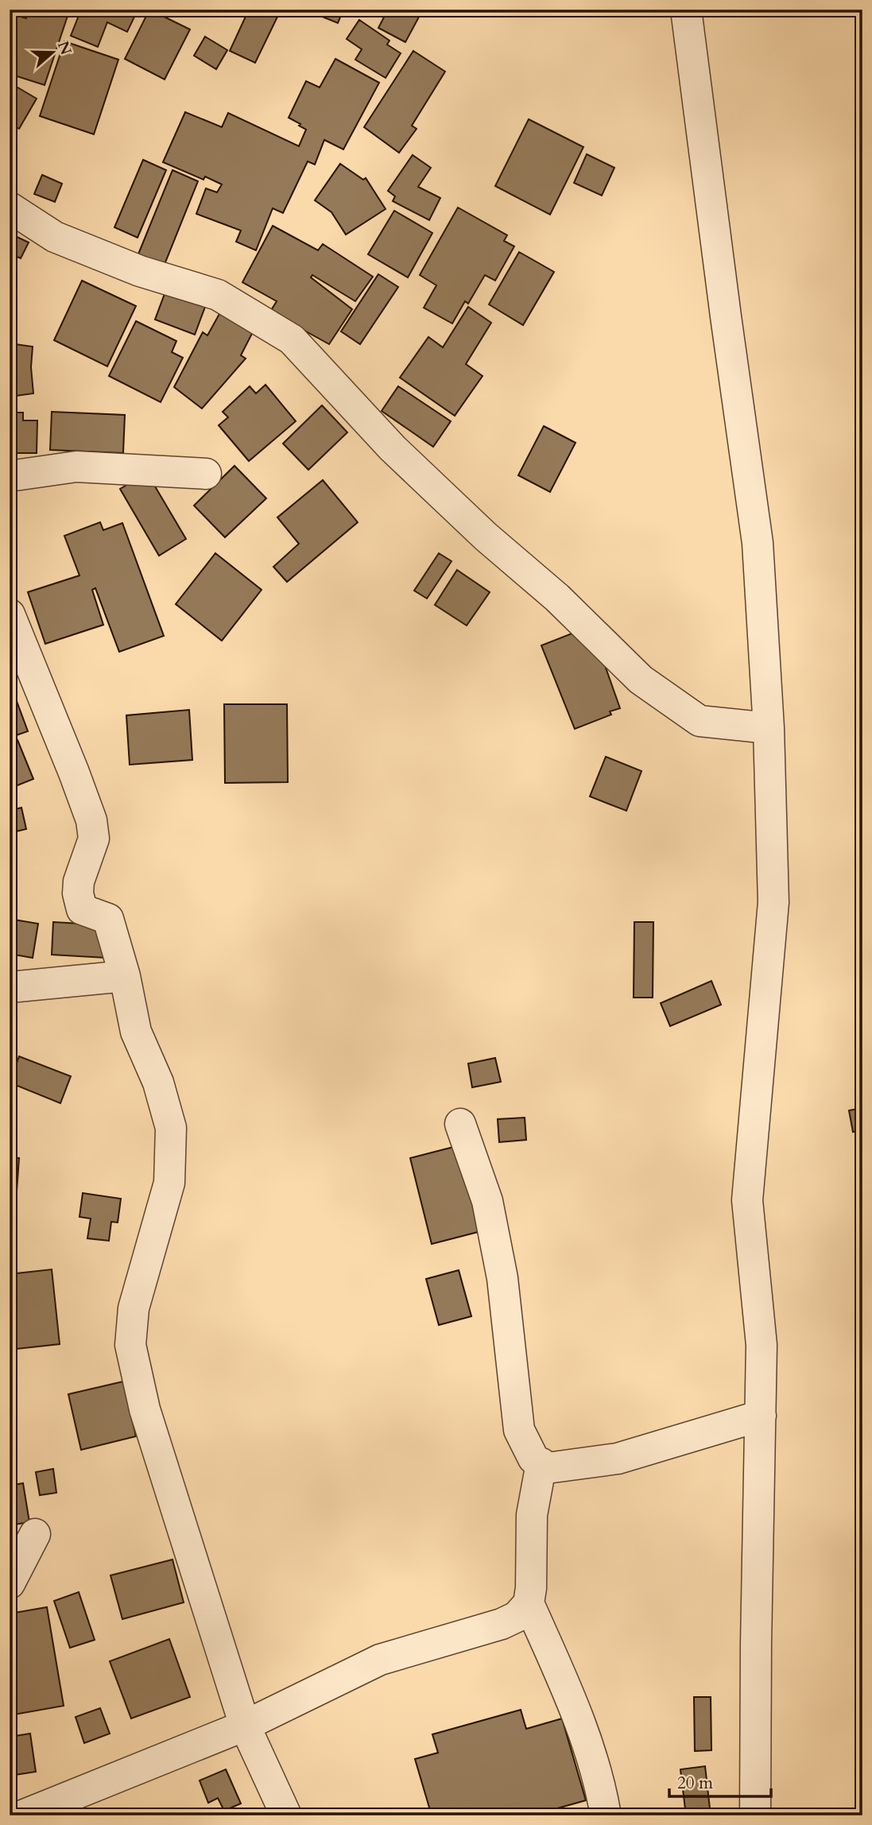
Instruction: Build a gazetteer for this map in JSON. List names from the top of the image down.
{
  "scale_bar": "20 m",
  "north": "right"
}
